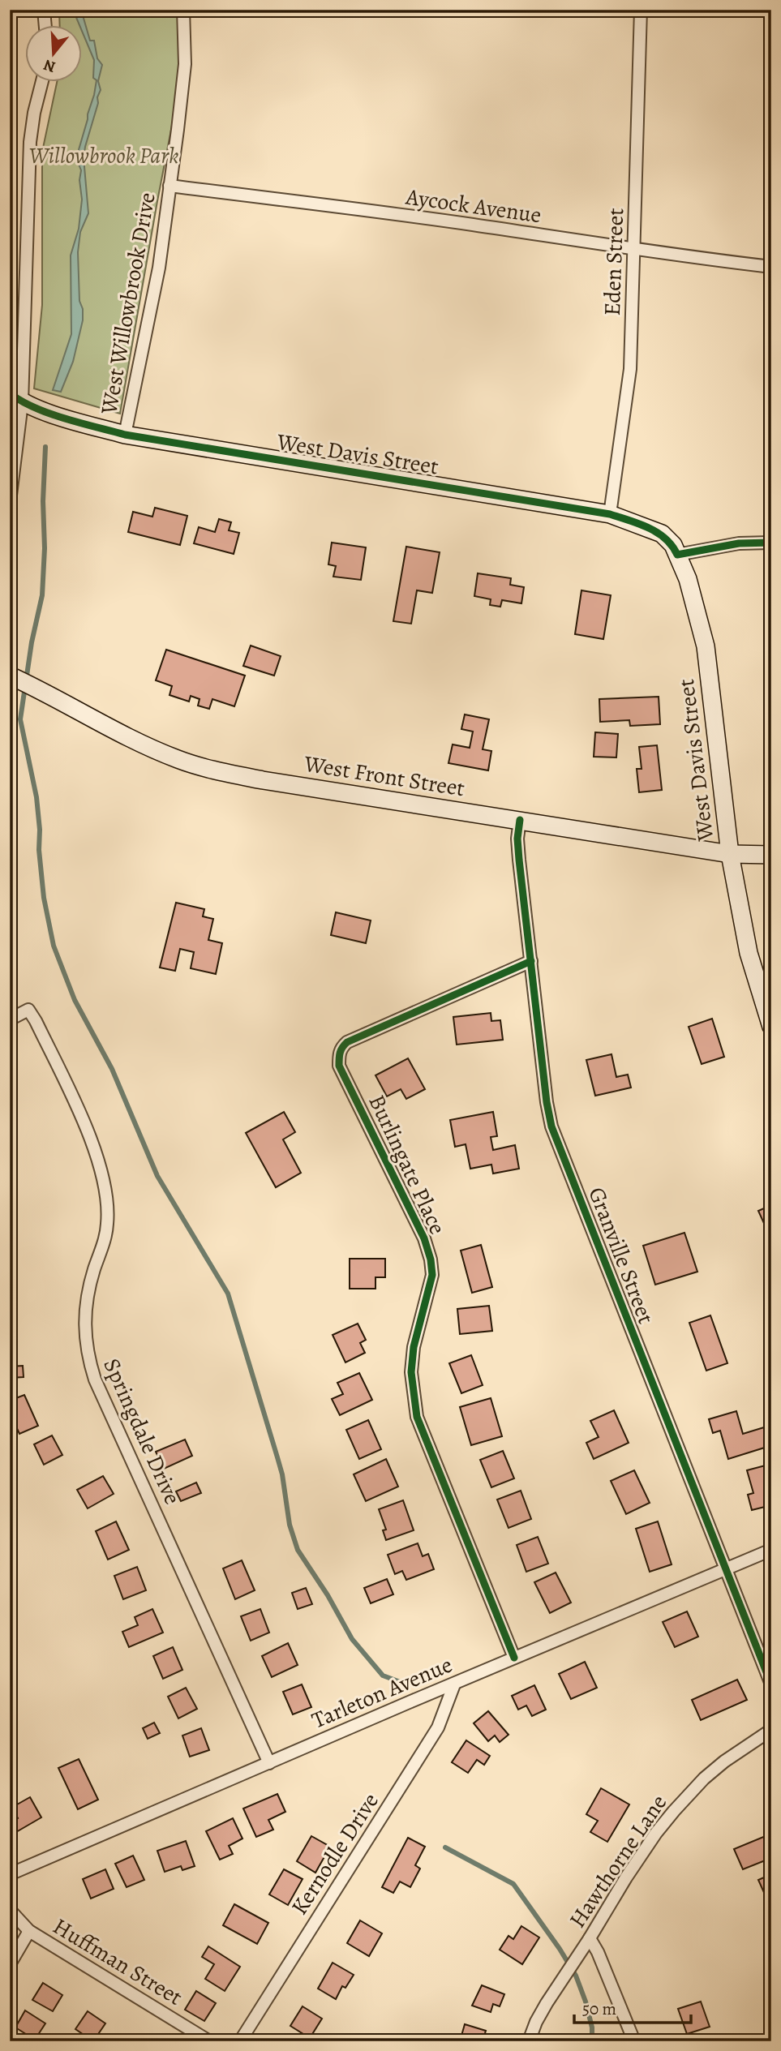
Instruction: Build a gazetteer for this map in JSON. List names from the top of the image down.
{
  "streets": {
    "street": [
      "Aycock Avenue",
      "Eden Street",
      "West Willowbrook Drive",
      "West Davis Street",
      "West Front Street",
      "Burlingate Place",
      "Granville Street",
      "Springdale Drive",
      "Tarleton Avenue",
      "Kernodle Drive",
      "Hawthorne Lane",
      "Huffman Street"
    ]
  },
  "crossings": [
    ["Aycock Avenue", "Eden Street"],
    ["Aycock Avenue", "West Willowbrook Drive"],
    ["Eden Street", "West Davis Street"],
    ["West Willowbrook Drive", "West Davis Street"],
    ["West Davis Street", "West Front Street"],
    ["West Front Street", "Granville Street"],
    ["Burlingate Place", "Granville Street"],
    ["Burlingate Place", "Tarleton Avenue"],
    ["Granville Street", "Tarleton Avenue"],
    ["Springdale Drive", "Tarleton Avenue"],
    ["Tarleton Avenue", "Kernodle Drive"]
  ],
  "parks": ["Willowbrook Park"],
  "scale_bar": "50 m",
  "north": "bottom"
}
